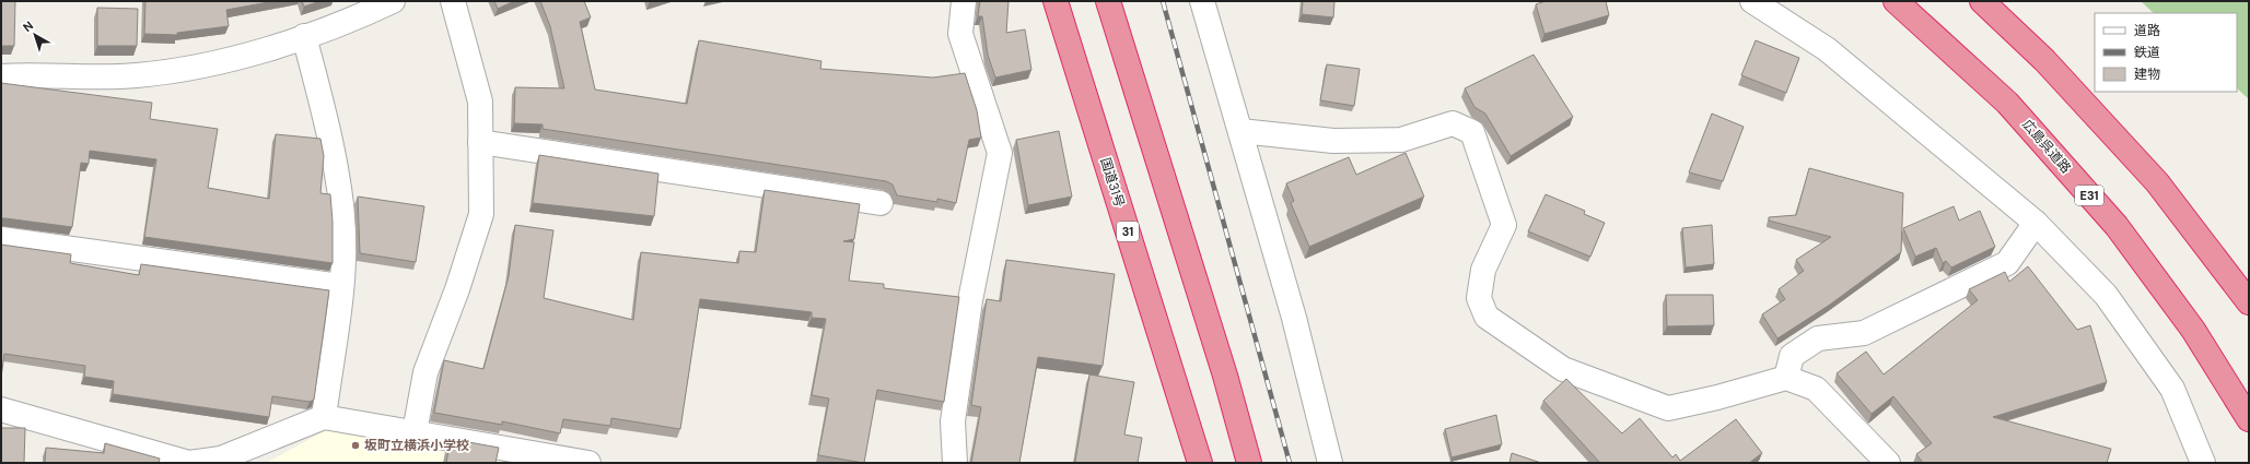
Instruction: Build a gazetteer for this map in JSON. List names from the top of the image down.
{
  "streets": {
    "highway": [
      "広島呉道路",
      "国道31号",
      "E31",
      "31"
    ]
  },
  "places": ["坂町立横浜小学校"],
  "legend": ["道路", "鉄道", "建物"],
  "north": "top left"
}
